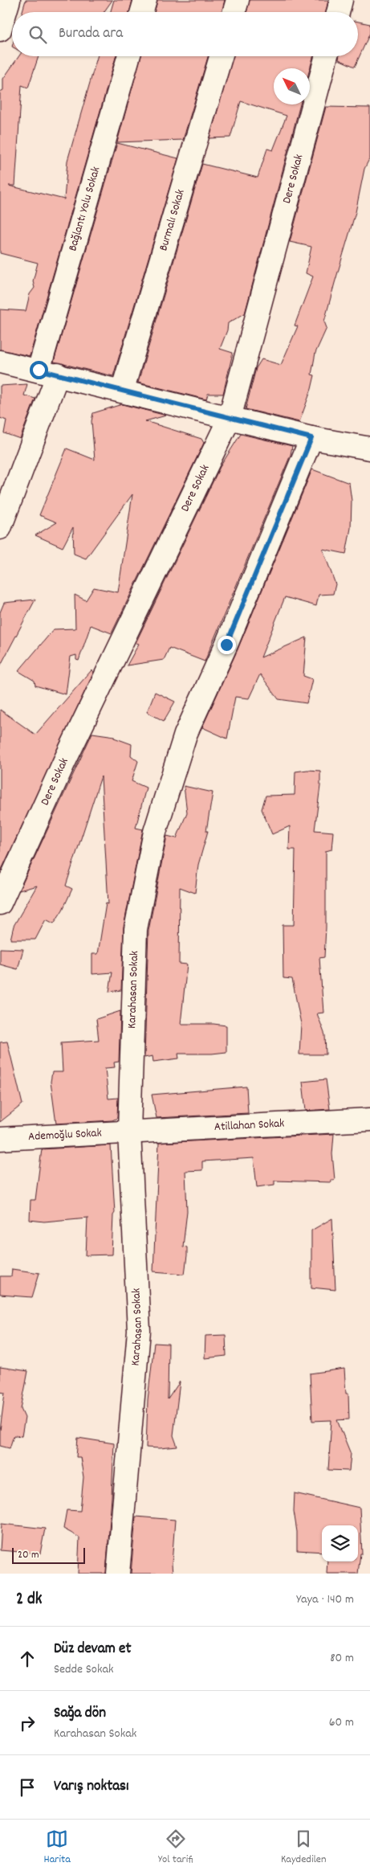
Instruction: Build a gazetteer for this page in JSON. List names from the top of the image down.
{
  "streets": {
    "street": [
      "Dere Sokak",
      "Bağlantı Yolu Sokak",
      "Burmalı Sokak",
      "Karahasan Sokak",
      "Atillahan Sokak",
      "Ademoğlu Sokak"
    ]
  },
  "crossings": [
    ["Karahasan Sokak", "Atillahan Sokak"],
    ["Karahasan Sokak", "Ademoğlu Sokak"],
    ["Atillahan Sokak", "Ademoğlu Sokak"]
  ],
  "scale_bar": "20 m",
  "north": "top left",
  "page": {
    "search": "Burada ara",
    "scale": "20 m",
    "heading": ["2 dk", "Yaya · 140 m"],
    "list": [
      ["Düz devam et", "Sedde Sokak", "80 m"],
      ["Sağa dön", "Karahasan Sokak", "60 m"],
      "Varış noktası"
    ],
    "nav": ["Harita", "Yol tarifi", "Kaydedilen"]
  }
}
